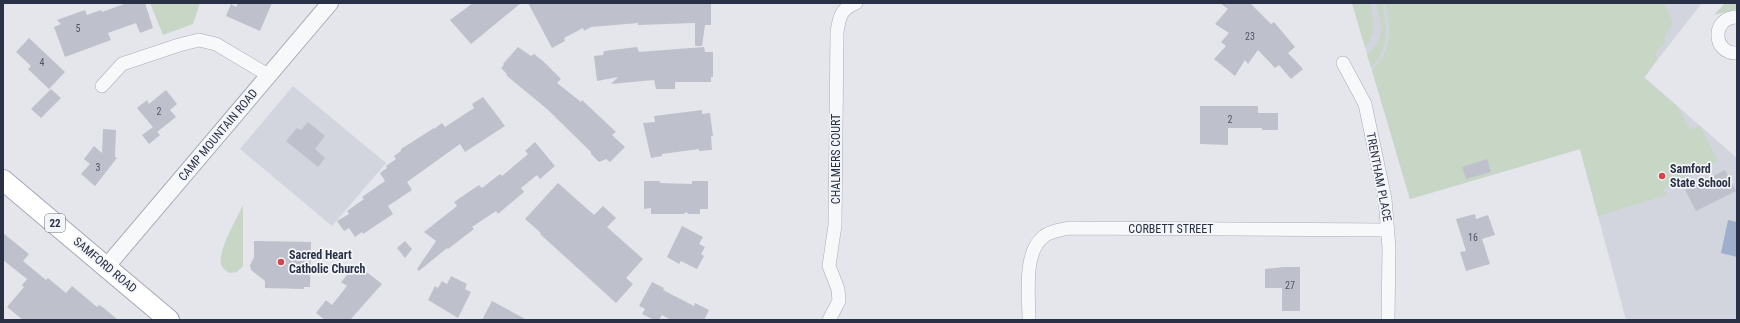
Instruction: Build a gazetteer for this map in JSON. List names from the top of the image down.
{
  "streets": {
    "main road": ["22", "SAMFORD ROAD"],
    "street": [
      "CAMP MOUNTAIN ROAD",
      "CHALMERS COURT",
      "TRENTHAM PLACE",
      "CORBETT STREET"
    ]
  },
  "crossings": [
    ["CAMP MOUNTAIN ROAD", "SAMFORD ROAD"],
    ["TRENTHAM PLACE", "CORBETT STREET"]
  ],
  "places": ["Samford State School", "Sacred Heart Catholic Church"],
  "house_numbers": [
    "5",
    "23",
    "4",
    "2",
    "2",
    "3",
    "16",
    "27"
  ]
}
